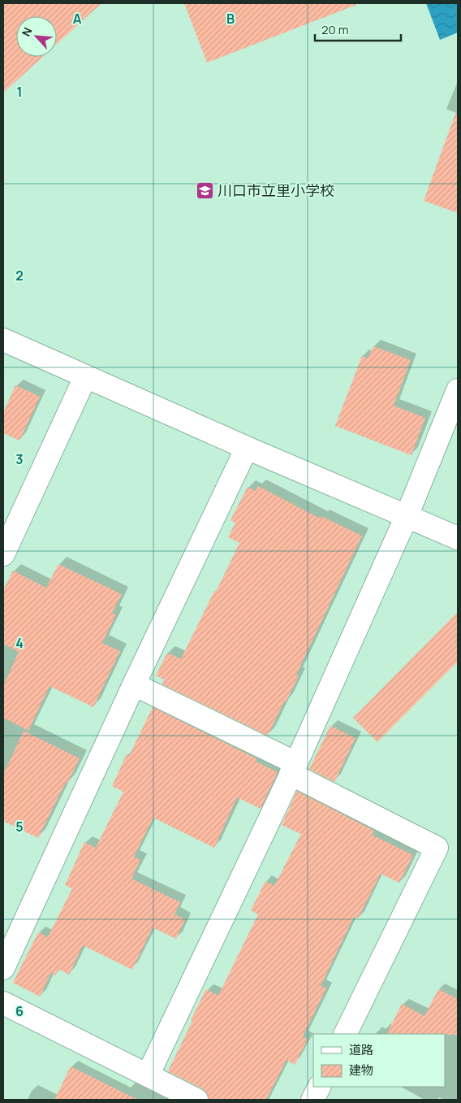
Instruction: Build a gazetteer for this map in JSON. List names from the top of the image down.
{
  "places": {
    "school or university": ["川口市立里小学校"]
  },
  "legend": ["道路", "建物"],
  "scale_bar": "20 m",
  "north": "top left",
  "grid": {
    "columns": ["A", "B"],
    "rows": [
      "1",
      "2",
      "3",
      "4",
      "5",
      "6"
    ]
  }
}
